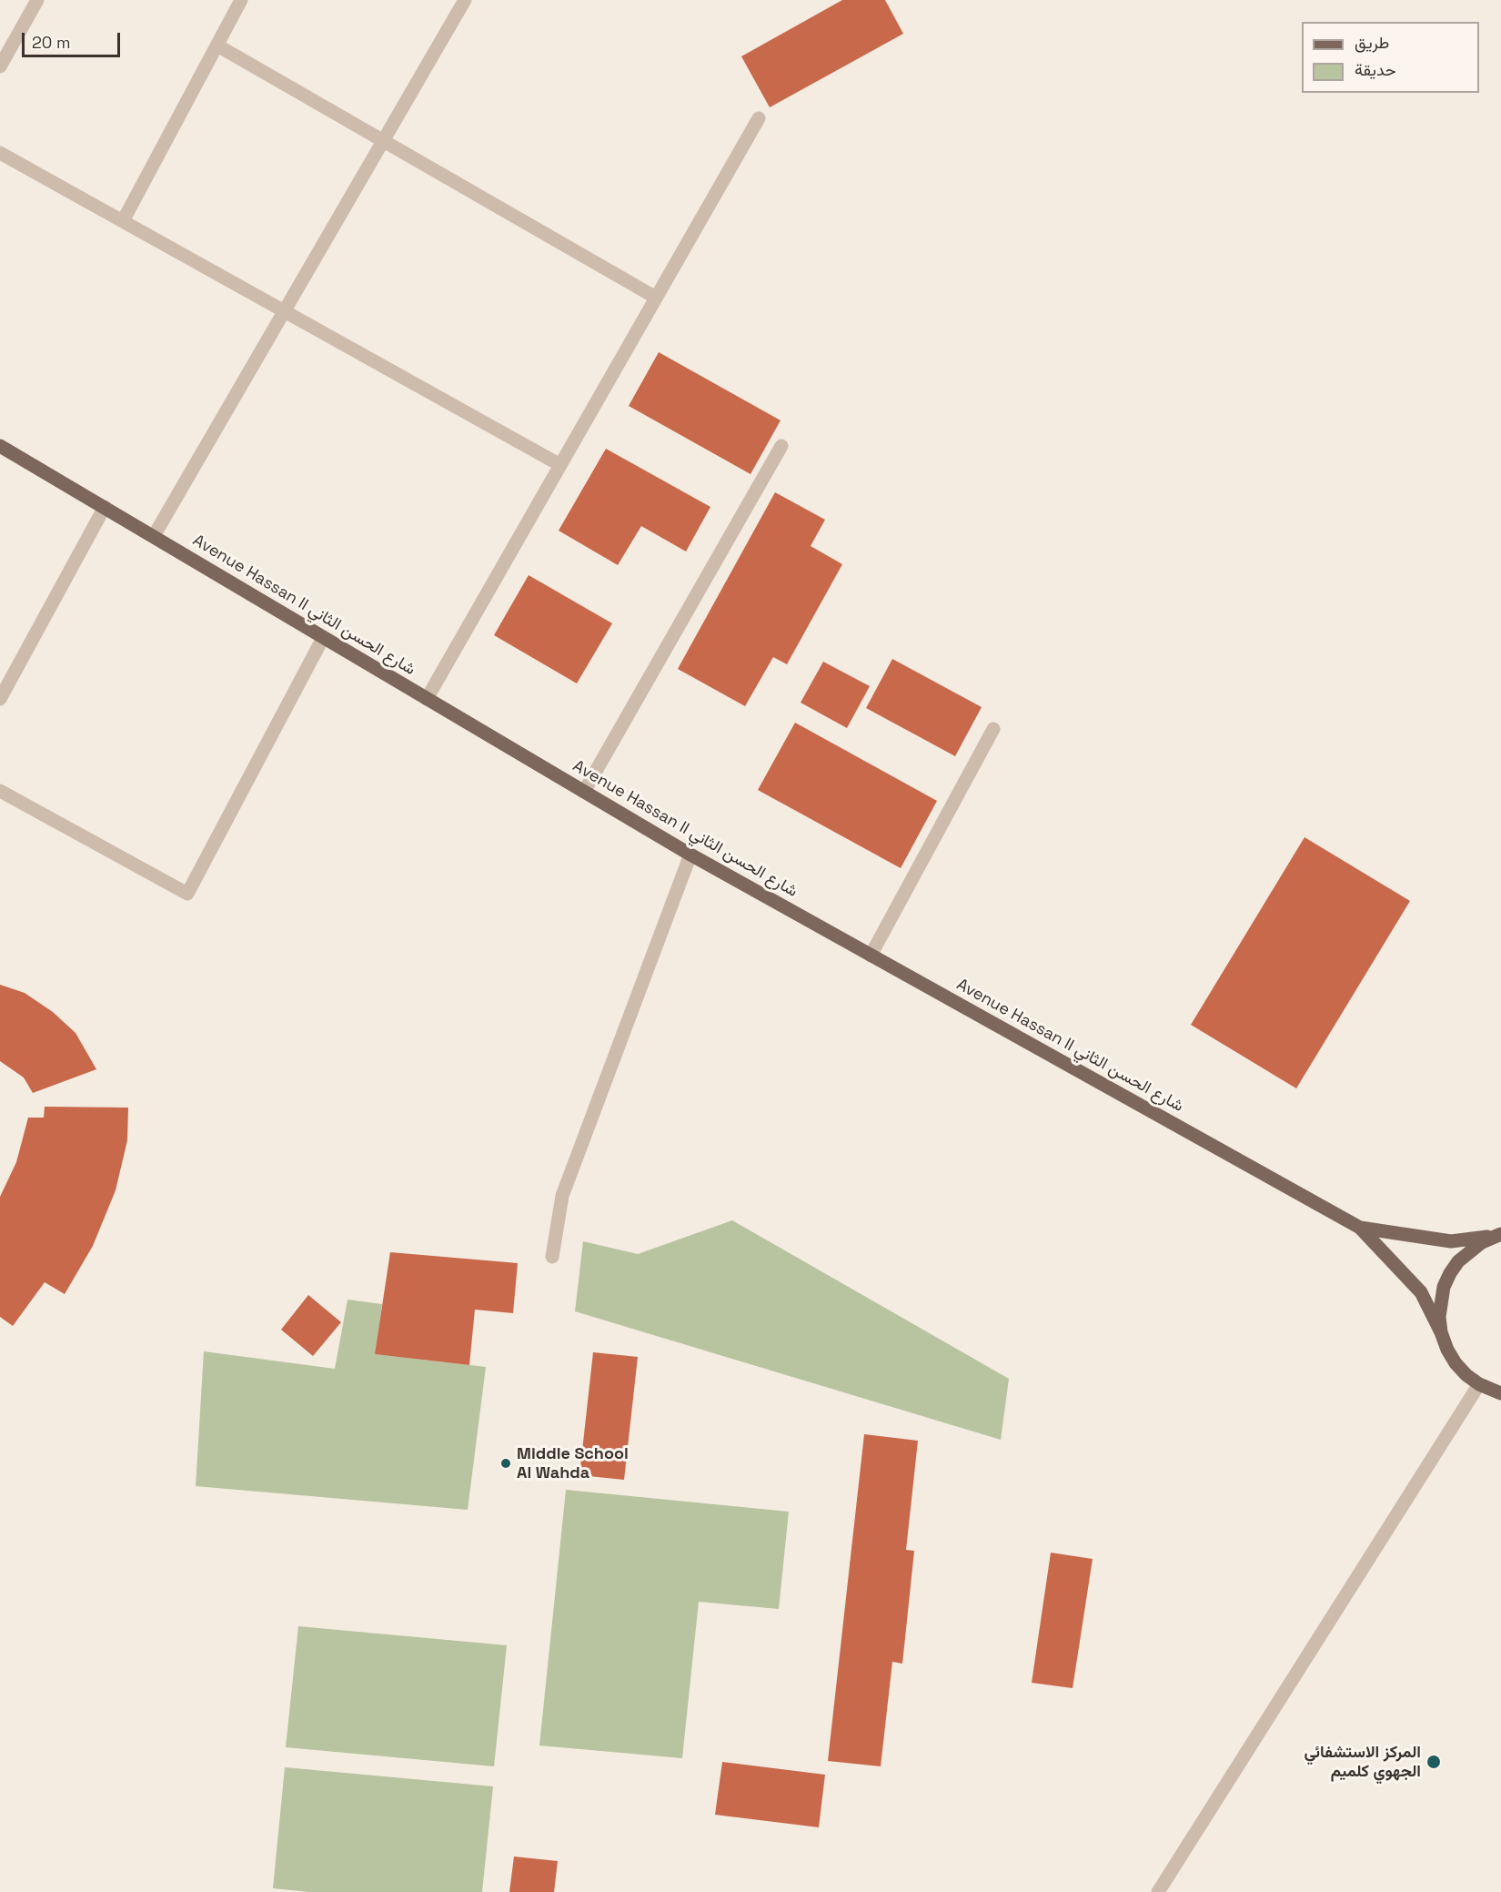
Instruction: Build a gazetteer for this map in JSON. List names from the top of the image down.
{
  "streets": {
    "main road": ["Avenue Hassan II شارع الحسن الثاني"]
  },
  "places": ["Middle School Al Wahda", "المركز الاستشفائي الجهوي كلميم"],
  "legend": ["طريق", "حديقة"],
  "scale_bar": "20 m"
}
